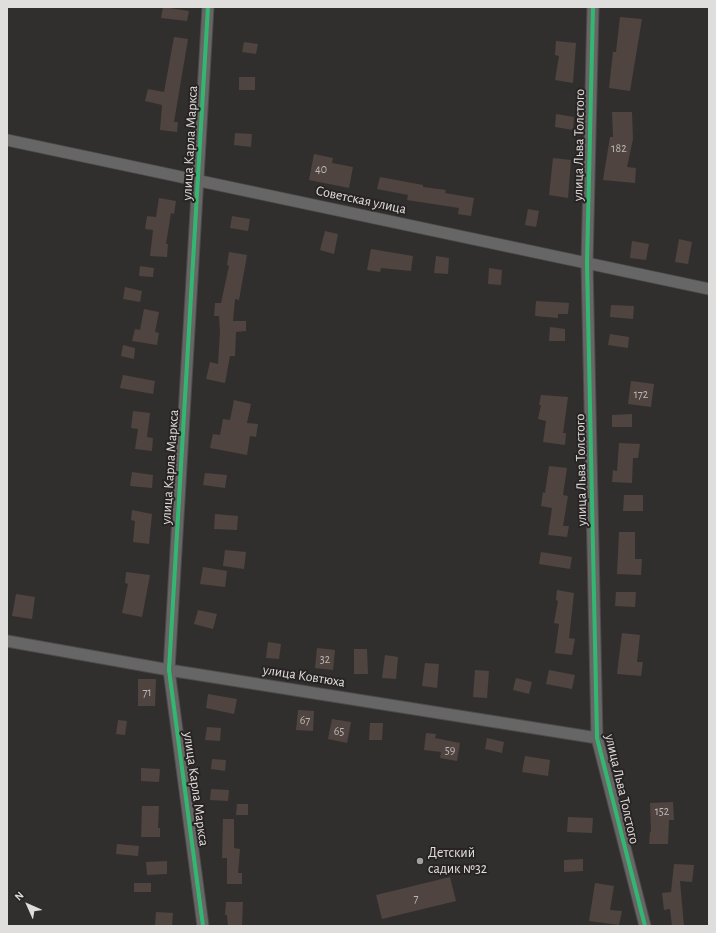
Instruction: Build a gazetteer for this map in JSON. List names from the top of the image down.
{
  "streets": {
    "street": [
      "улица Карла Маркса",
      "улица Льва Толстого",
      "Советская улица",
      "улица Ковтюха"
    ]
  },
  "crossings": [
    ["улица Карла Маркса", "Советская улица"],
    ["улица Карла Маркса", "улица Ковтюха"],
    ["улица Льва Толстого", "Советская улица"],
    ["улица Льва Толстого", "улица Ковтюха"]
  ],
  "places": ["Детский садик №32"],
  "house_numbers": [
    "182",
    "40",
    "172",
    "32",
    "71",
    "67",
    "65",
    "59",
    "152",
    "7"
  ],
  "north": "top left"
}
